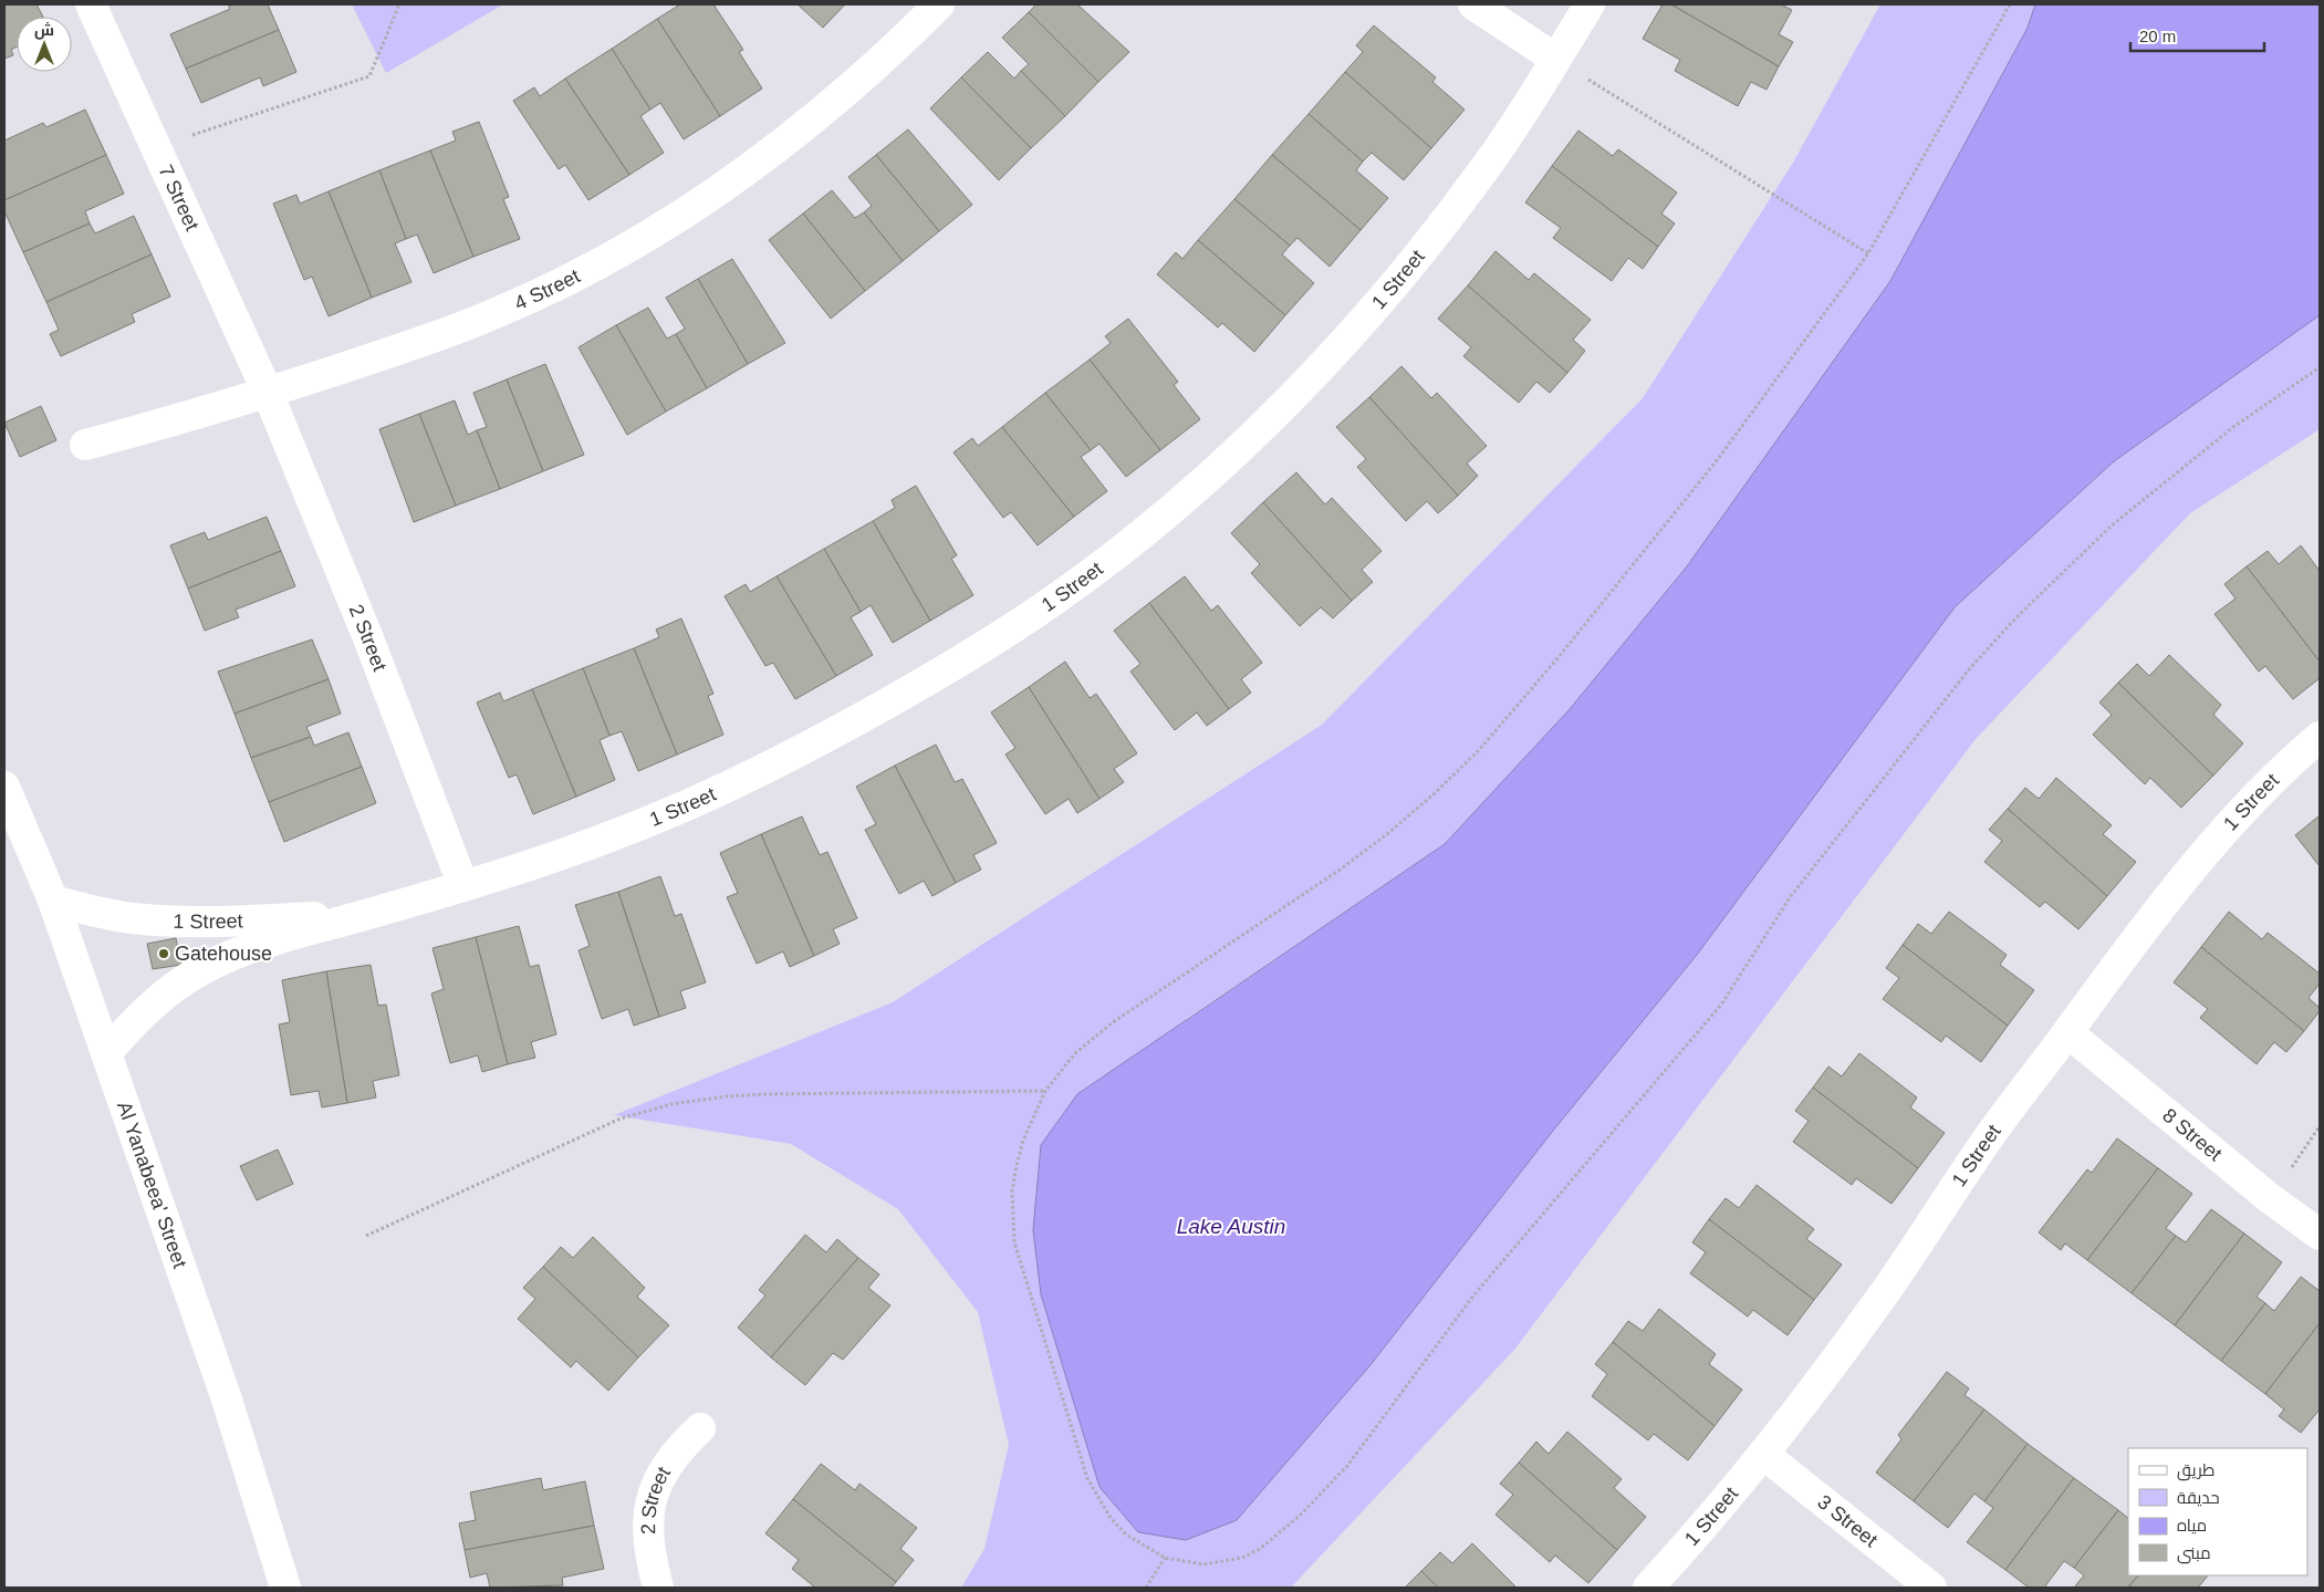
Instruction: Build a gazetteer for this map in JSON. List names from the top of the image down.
{
  "streets": {
    "street": [
      "7 Street",
      "1 Street",
      "4 Street",
      "2 Street",
      "8 Street",
      "Al Yanabeea' Street",
      "3 Street"
    ]
  },
  "crossings": [
    ["7 Street", "4 Street"],
    ["7 Street", "2 Street"],
    ["1 Street", "2 Street"],
    ["1 Street", "8 Street"],
    ["1 Street", "Al Yanabeea' Street"],
    ["1 Street", "3 Street"],
    ["4 Street", "2 Street"]
  ],
  "water": ["Lake Austin"],
  "places": ["Gatehouse"],
  "legend": [
    "طريق",
    "حديقة",
    "مياه",
    "مبنى"
  ],
  "scale_bar": "20 m",
  "north": "top"
}
